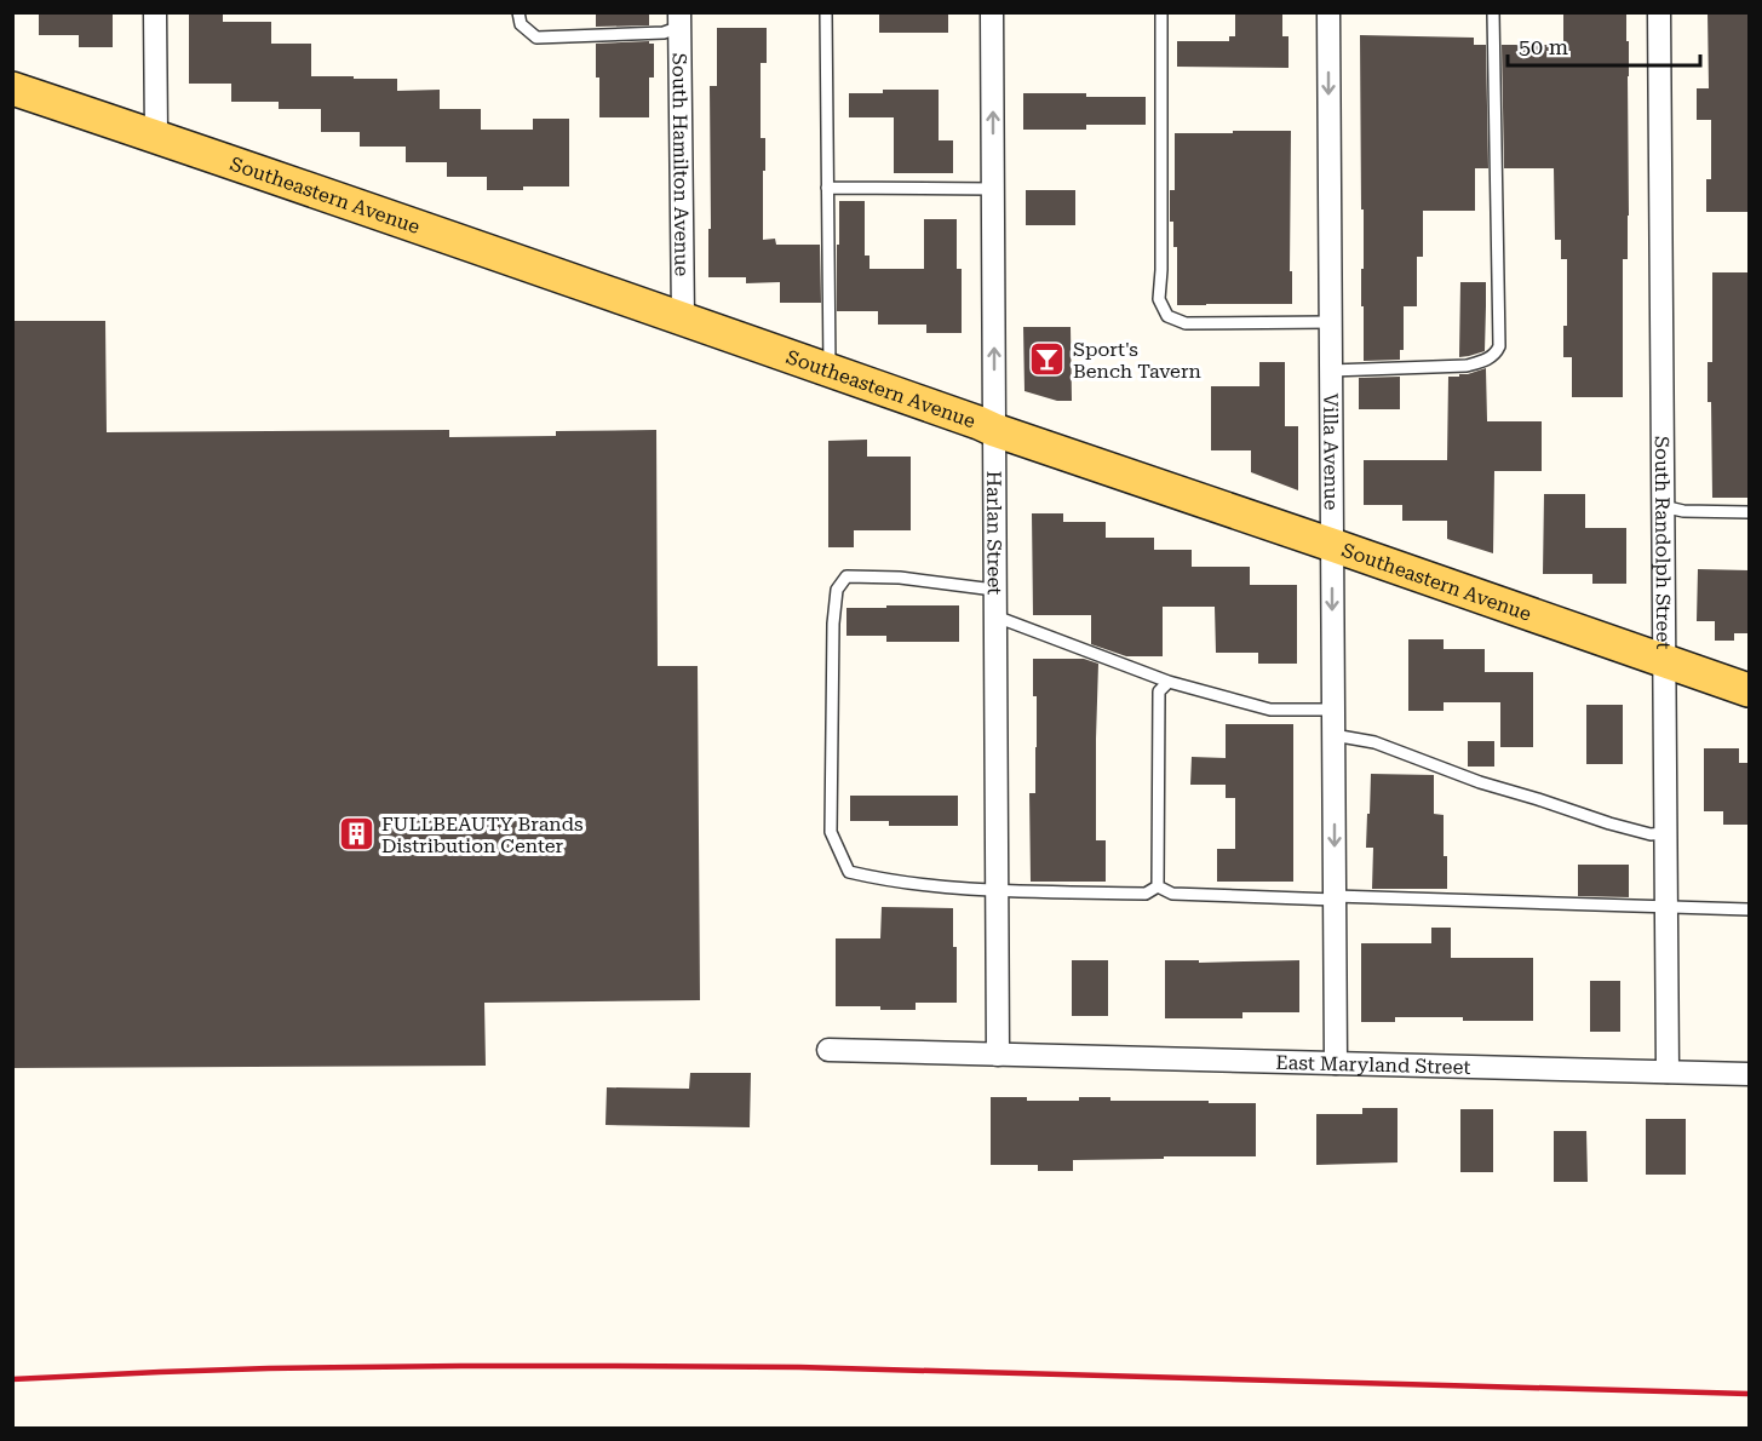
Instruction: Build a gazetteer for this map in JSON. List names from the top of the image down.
{
  "streets": {
    "main road": ["Southeastern Avenue"],
    "street": [
      "South Hamilton Avenue",
      "Villa Avenue",
      "Harlan Street",
      "South Randolph Street",
      "East Maryland Street"
    ]
  },
  "crossings": [
    ["South Hamilton Avenue", "Southeastern Avenue"],
    ["Southeastern Avenue", "Villa Avenue"],
    ["Southeastern Avenue", "Harlan Street"],
    ["Southeastern Avenue", "South Randolph Street"],
    ["Villa Avenue", "East Maryland Street"],
    ["Harlan Street", "East Maryland Street"],
    ["South Randolph Street", "East Maryland Street"]
  ],
  "one_way": ["Villa Avenue", "Harlan Street"],
  "places": {
    "bar": ["Sport's Bench Tavern"],
    "building": ["FULLBEAUTY Brands Distribution Center"]
  },
  "scale_bar": "50 m"
}
